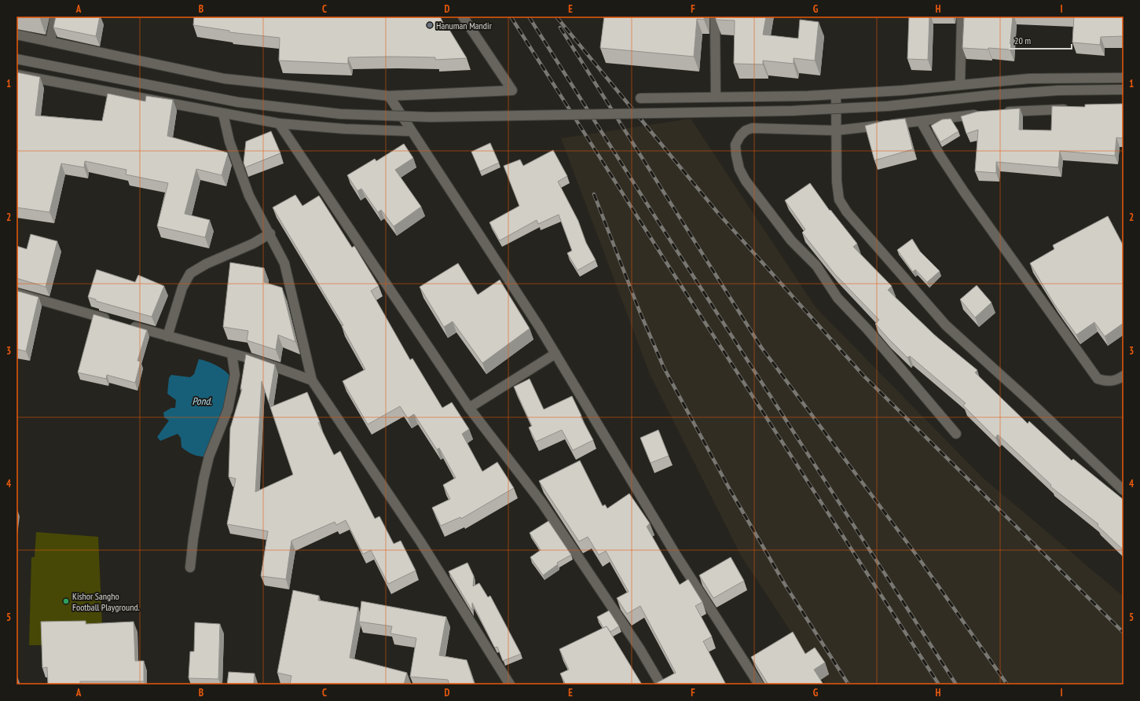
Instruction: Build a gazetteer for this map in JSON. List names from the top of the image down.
{
  "water": ["Pond."],
  "places": ["Hanuman Mandir", "Kishor Sangho Football Playground."],
  "scale_bar": "20 m",
  "grid": {
    "columns": [
      "A",
      "B",
      "C",
      "D",
      "E",
      "F",
      "G",
      "H",
      "I"
    ],
    "rows": [
      "1",
      "2",
      "3",
      "4",
      "5"
    ]
  }
}
